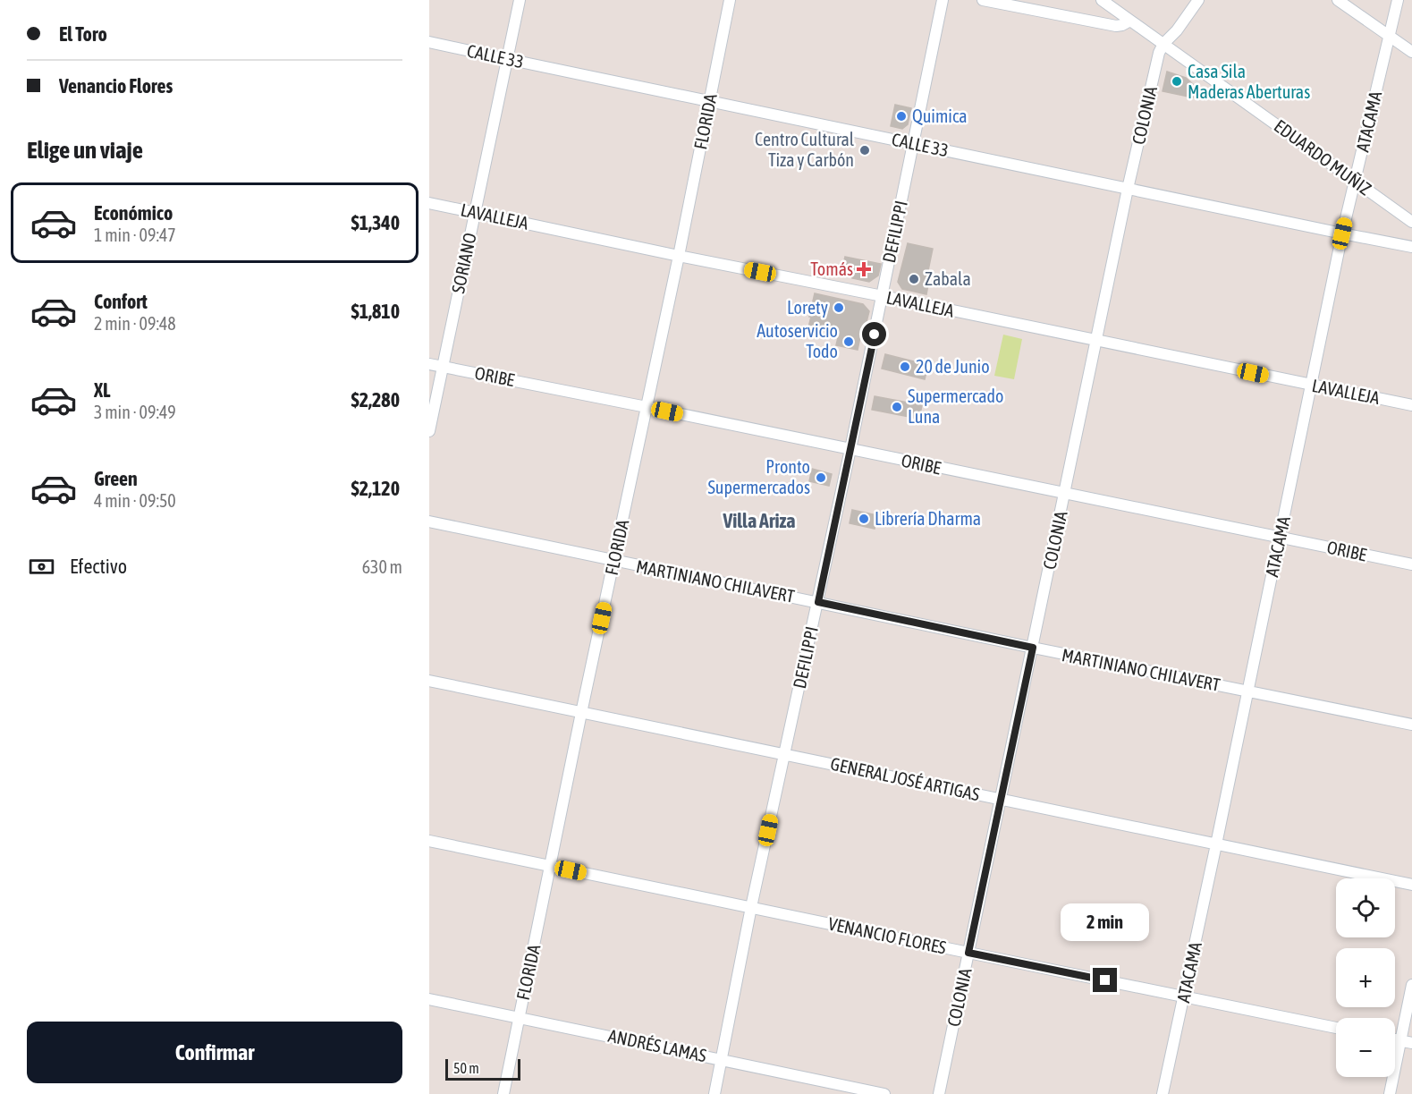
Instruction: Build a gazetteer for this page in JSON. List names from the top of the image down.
{
  "streets": {
    "street": [
      "CALLE 33",
      "COLONIA",
      "FLORIDA",
      "ATACAMA",
      "EDUARDO MUÑIZ",
      "LAVALLEJA",
      "DEFILIPPI",
      "SORIANO",
      "ORIBE",
      "MARTINIANO CHILAVERT",
      "GENERAL JOSÉ ARTIGAS",
      "VENANCIO FLORES",
      "ANDRÉS LAMAS"
    ]
  },
  "crossings": [
    ["CALLE 33", "COLONIA"],
    ["CALLE 33", "FLORIDA"],
    ["CALLE 33", "ATACAMA"],
    ["CALLE 33", "DEFILIPPI"],
    ["CALLE 33", "SORIANO"],
    ["COLONIA", "EDUARDO MUÑIZ"],
    ["COLONIA", "LAVALLEJA"],
    ["COLONIA", "ORIBE"],
    ["COLONIA", "MARTINIANO CHILAVERT"],
    ["COLONIA", "GENERAL JOSÉ ARTIGAS"],
    ["COLONIA", "VENANCIO FLORES"],
    ["FLORIDA", "LAVALLEJA"],
    ["FLORIDA", "ORIBE"],
    ["FLORIDA", "MARTINIANO CHILAVERT"],
    ["FLORIDA", "GENERAL JOSÉ ARTIGAS"],
    ["FLORIDA", "VENANCIO FLORES"],
    ["FLORIDA", "ANDRÉS LAMAS"],
    ["ATACAMA", "EDUARDO MUÑIZ"],
    ["ATACAMA", "LAVALLEJA"],
    ["ATACAMA", "ORIBE"],
    ["ATACAMA", "MARTINIANO CHILAVERT"],
    ["ATACAMA", "GENERAL JOSÉ ARTIGAS"],
    ["ATACAMA", "VENANCIO FLORES"],
    ["LAVALLEJA", "DEFILIPPI"],
    ["LAVALLEJA", "SORIANO"],
    ["DEFILIPPI", "ORIBE"],
    ["DEFILIPPI", "MARTINIANO CHILAVERT"],
    ["DEFILIPPI", "GENERAL JOSÉ ARTIGAS"],
    ["DEFILIPPI", "VENANCIO FLORES"],
    ["DEFILIPPI", "ANDRÉS LAMAS"],
    ["SORIANO", "ORIBE"]
  ],
  "districts": ["Villa Ariza"],
  "places": {
    "other": [
      "Casa Sila Maderas Aberturas",
      "Quimica",
      "Centro Cultural Tiza y Carbón",
      "Zabala",
      "Lorety",
      "Autoservicio Todo",
      "20 de Junio",
      "Supermercado Luna",
      "Pronto Supermercados",
      "Librería Dharma"
    ],
    "health": ["Tomás"]
  },
  "scale_bar": "50 m",
  "page": {
    "banner": ["El Toro", "Venancio Flores"],
    "heading": "Elige un viaje",
    "list": [
      {
        "name": "Económico",
        "note": "1 min · 09:47",
        "value": "$1,340"
      },
      {
        "name": "Confort",
        "note": "2 min · 09:48",
        "value": "$1,810"
      },
      {
        "name": "XL",
        "note": "3 min · 09:49",
        "value": "$2,280"
      },
      {
        "name": "Green",
        "note": "4 min · 09:50",
        "value": "$2,120"
      }
    ],
    "pay": ["Efectivo", "630 m"],
    "map_buttons": ["+", "−"],
    "bubble": "2 min",
    "buttons": "Confirmar",
    "scale": "50 m"
  }
}
